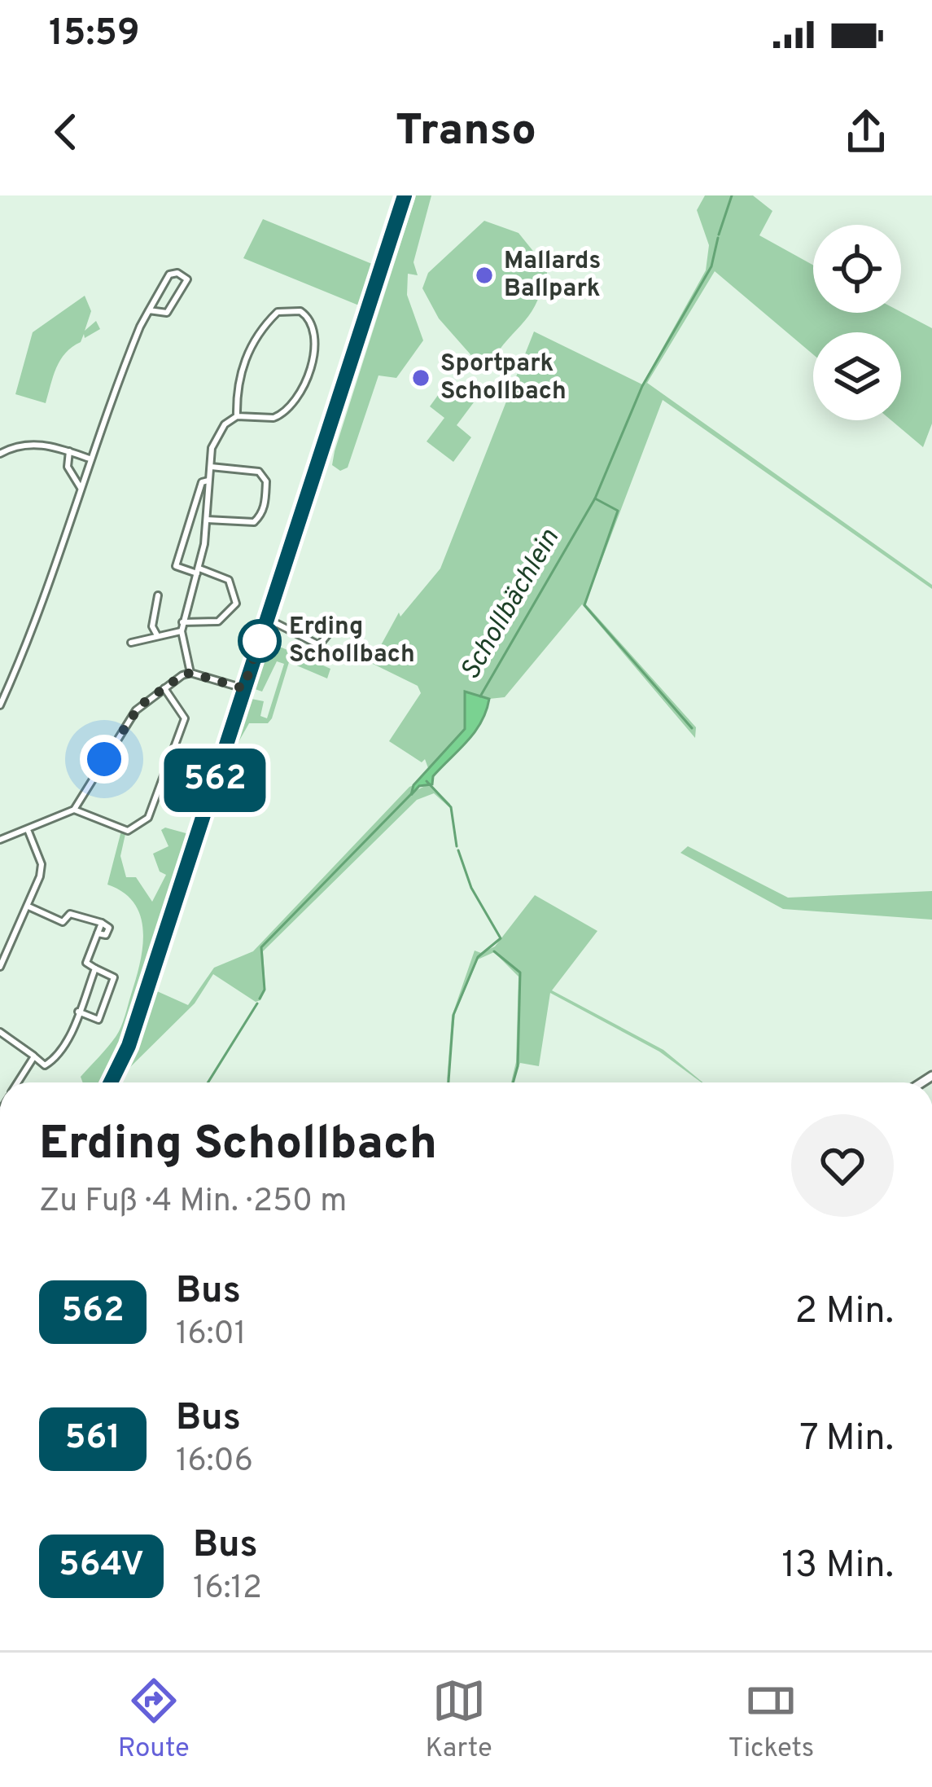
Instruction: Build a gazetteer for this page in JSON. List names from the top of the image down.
{
  "water": ["Schollbächlein"],
  "places": ["Mallards Ballpark", "Sportpark Schollbach", "Erding Schollbach"],
  "lines": ["bus line 562"],
  "page": {
    "status": "15:59",
    "header": "Transo",
    "on_map": "562",
    "heading": ["Erding Schollbach", "Zu Fuß · 4 Min. · 250 m"],
    "list": [
      {
        "mark": "562",
        "name": "Bus",
        "note": "16:01",
        "value": "2 Min."
      },
      {
        "mark": "561",
        "name": "Bus",
        "note": "16:06",
        "value": "7 Min."
      },
      {
        "mark": "564V",
        "name": "Bus",
        "note": "16:12",
        "value": "13 Min."
      }
    ],
    "tabs": ["Route", "Karte", "Tickets"]
  }
}
